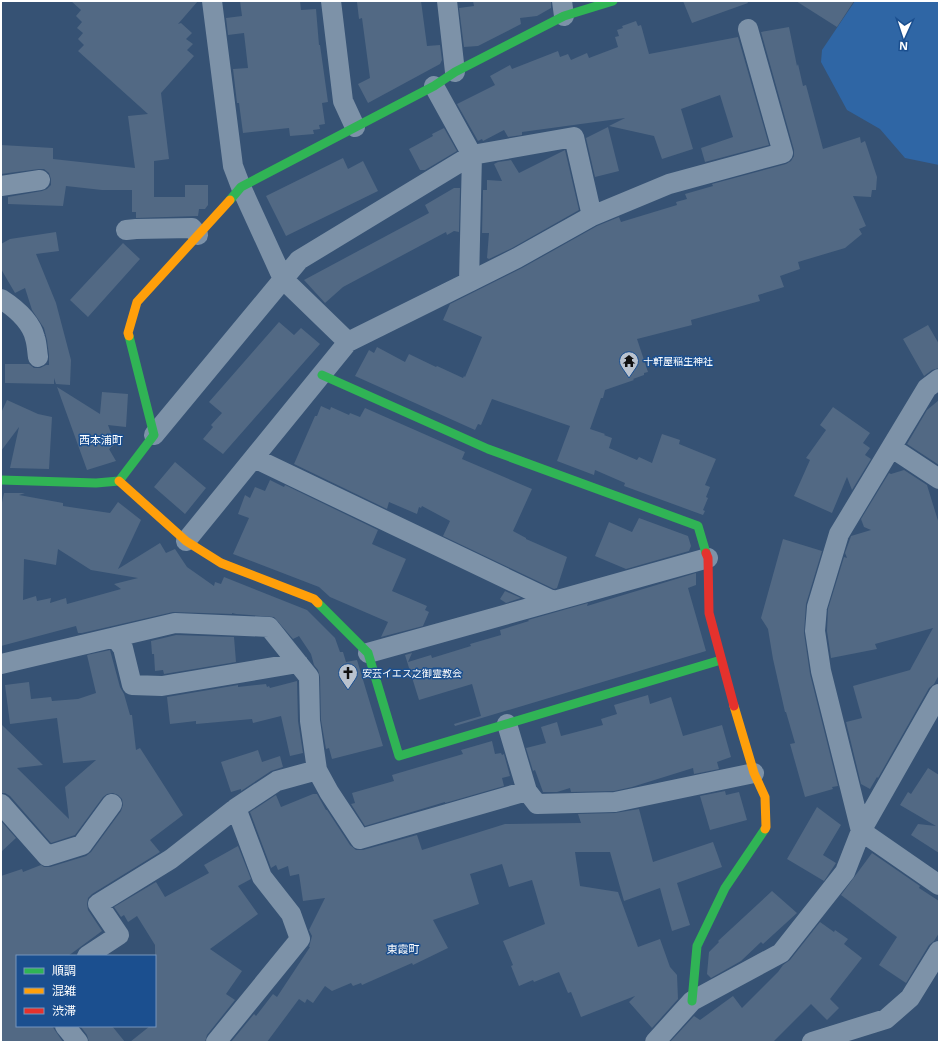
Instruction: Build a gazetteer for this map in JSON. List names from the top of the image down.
{
  "districts": ["西本浦町", "東霞町"],
  "places": {
    "temple": ["十軒屋稲生神社"],
    "church": ["安芸イエス之御霊教会"]
  },
  "legend": ["順調", "混雑", "渋滞"],
  "north": "bottom"
}
